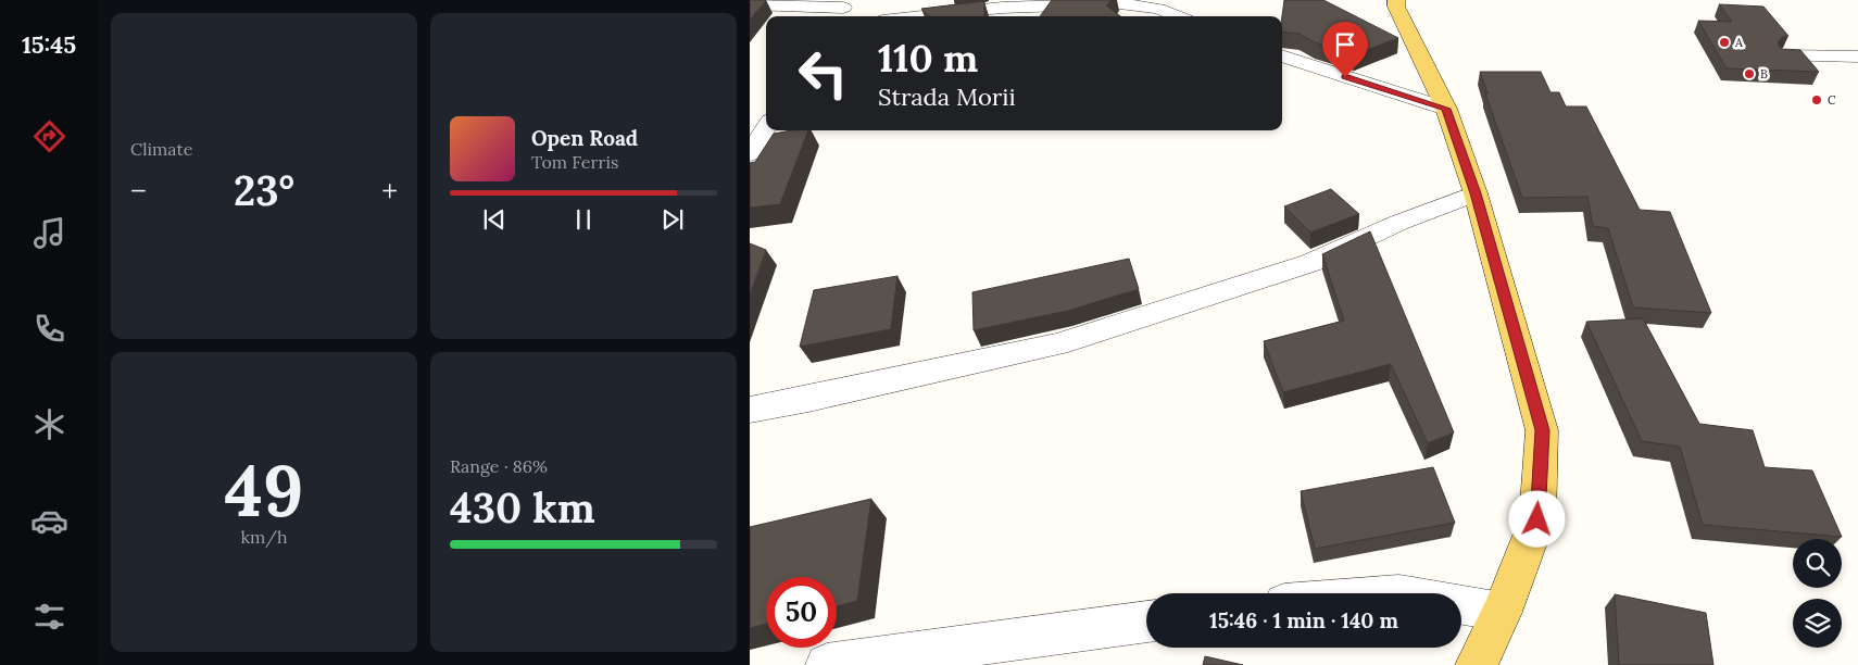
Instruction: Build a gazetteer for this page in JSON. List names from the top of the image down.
{
  "places": ["A", "B", "C"],
  "page": {
    "tabs": "15:45",
    "tile": [
      "Climate",
      ["49", "km/h"],
      ["Range · 86%", "430 km"]
    ],
    "turn": ["110 m", "Strada Morii"],
    "song": ["Open Road", "Tom Ferris"],
    "heat": ["−", "23°", "+"],
    "limit": "50",
    "trip": "15:46 · 1 min · 140 m"
  }
}
